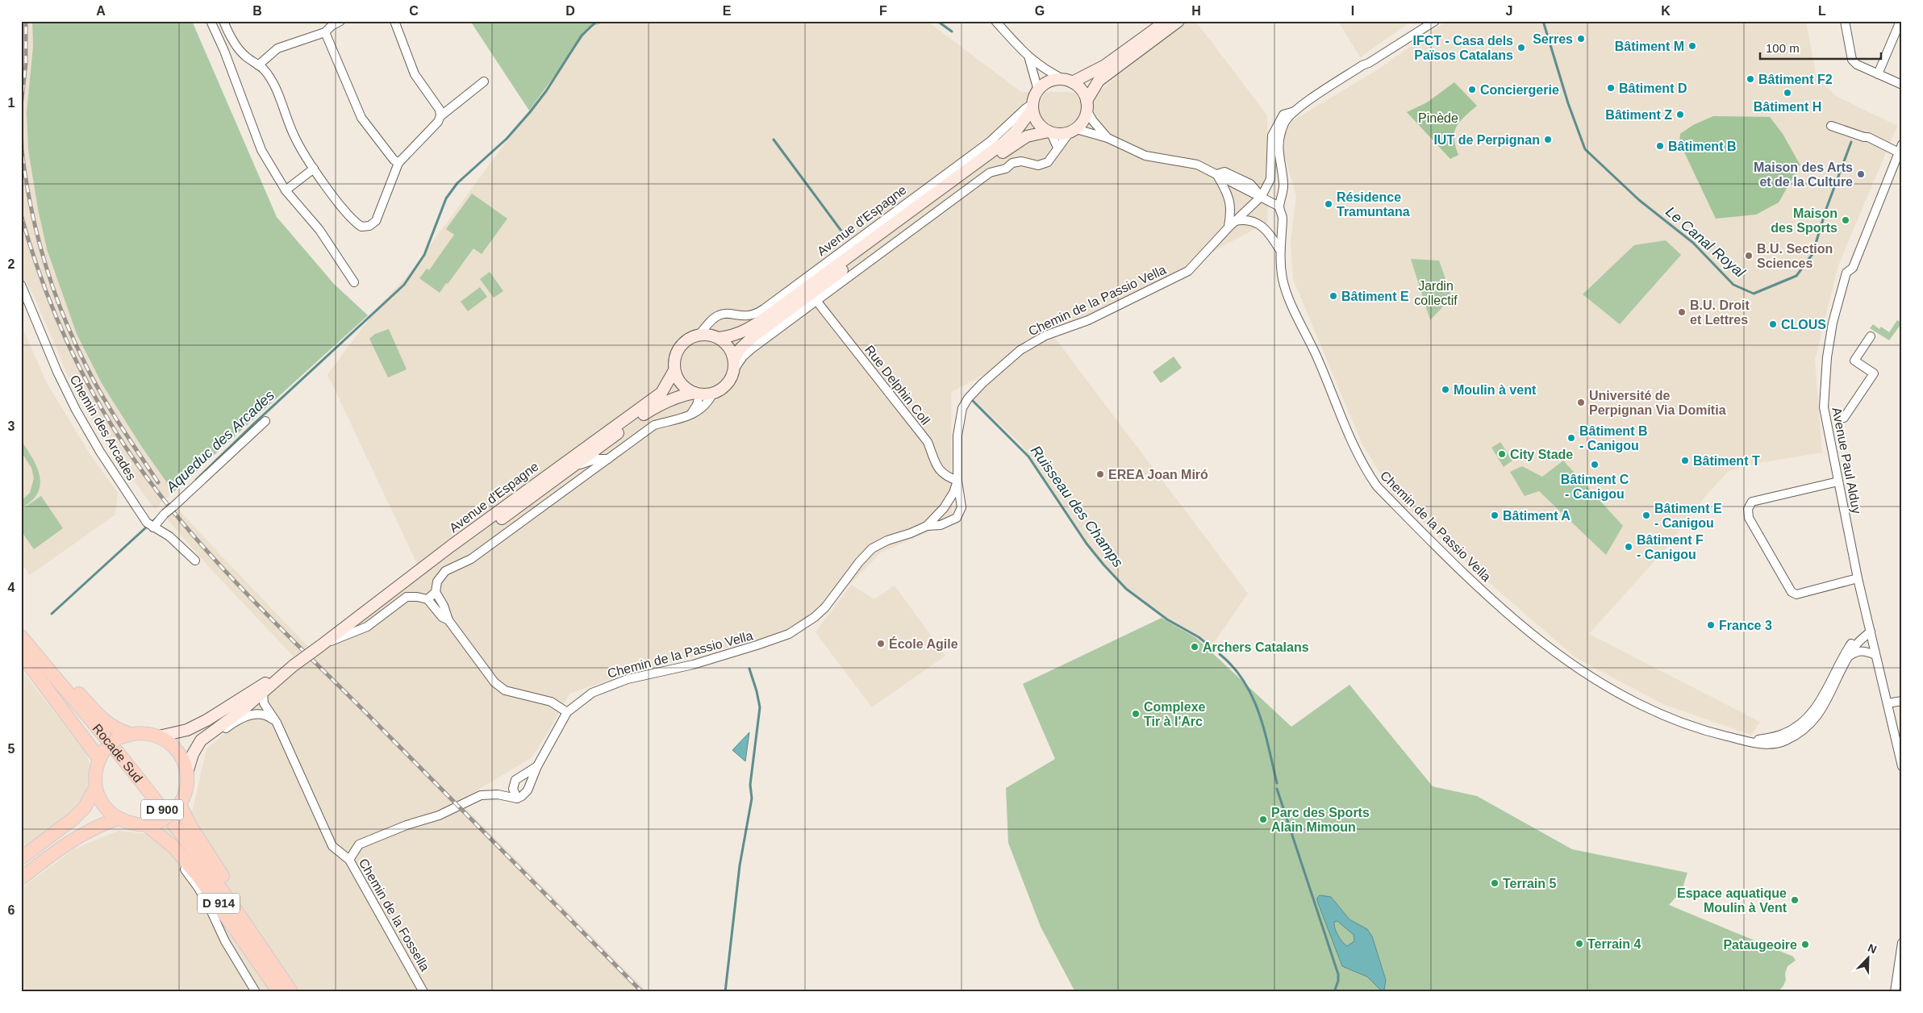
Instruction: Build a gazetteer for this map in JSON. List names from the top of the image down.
{
  "streets": {
    "main road": [
      "Avenue d'Espagne",
      "Rocade Sud",
      "D 900",
      "D 914"
    ],
    "street": [
      "Chemin de la Passio Vella",
      "Rue Delphin Coll",
      "Chemin des Arcades",
      "Avenue Paul Alduy",
      "Chemin de la Fossella"
    ]
  },
  "crossings": [
    ["Avenue d'Espagne", "Rocade Sud"],
    ["Avenue d'Espagne", "D 914"],
    ["Avenue d'Espagne", "Chemin de la Fossella"],
    ["Chemin de la Passio Vella", "Rue Delphin Coll"],
    ["Chemin de la Passio Vella", "Avenue Paul Alduy"],
    ["Rocade Sud", "D 914"]
  ],
  "water": ["Le Canal Royal", "Aqueduc des Arcades", "Ruisseau des Champs"],
  "parks": ["Pinède", "Jardin collectif"],
  "places": [
    "Serres",
    "Bâtiment M",
    "IFCT - Casa dels Països Catalans",
    "Bâtiment F2",
    "Bâtiment D",
    "Conciergerie",
    "Bâtiment H",
    "Bâtiment Z",
    "IUT de Perpignan",
    "Bâtiment B",
    "Maison des Arts et de la Culture",
    "Résidence Tramuntana",
    "Maison des Sports",
    "B.U. Section Sciences",
    "Bâtiment E",
    "B.U. Droit et Lettres",
    "CLOUS",
    "Moulin à vent",
    "Université de Perpignan Via Domitia",
    "Bâtiment B - Canigou",
    "City Stade",
    "Bâtiment T",
    "Bâtiment C - Canigou",
    "EREA Joan Miró",
    "Bâtiment A",
    "Bâtiment E - Canigou",
    "Bâtiment F - Canigou",
    "France 3",
    "École Agile",
    "Archers Catalans",
    "Complexe Tir à l'Arc",
    "Parc des Sports Alain Mimoun",
    "Terrain 5",
    "Espace aquatique Moulin à Vent",
    "Terrain 4",
    "Pataugeoire"
  ],
  "scale_bar": "100 m",
  "north": "top right",
  "grid": {
    "columns": [
      "A",
      "B",
      "C",
      "D",
      "E",
      "F",
      "G",
      "H",
      "I",
      "J",
      "K",
      "L"
    ],
    "rows": [
      "1",
      "2",
      "3",
      "4",
      "5",
      "6"
    ]
  }
}
